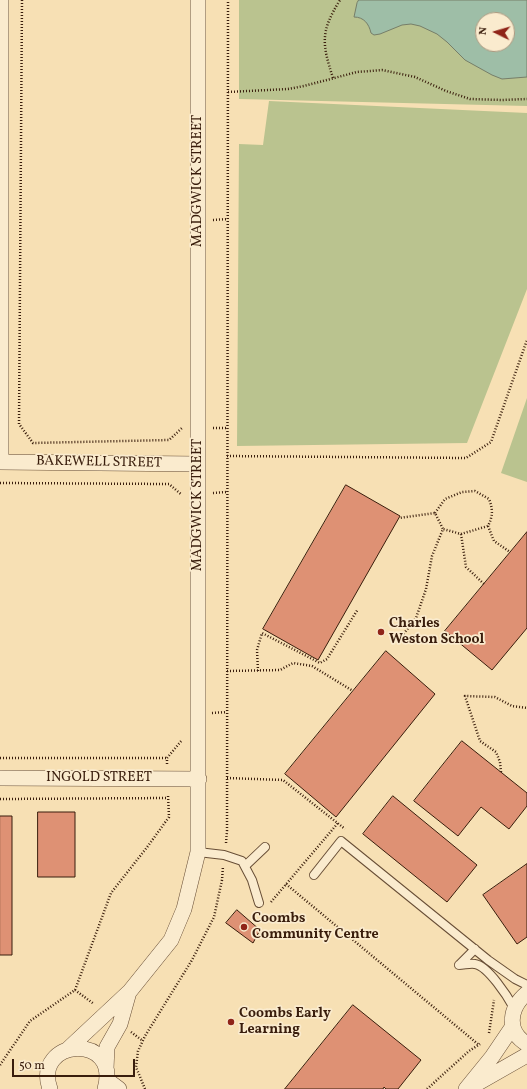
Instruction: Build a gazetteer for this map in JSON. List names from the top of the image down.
{
  "streets": {
    "street": ["MADGWICK STREET", "BAKEWELL STREET", "INGOLD STREET"]
  },
  "crossings": [
    ["MADGWICK STREET", "BAKEWELL STREET"],
    ["MADGWICK STREET", "INGOLD STREET"]
  ],
  "places": ["Charles Weston School", "Coombs Community Centre", "Coombs Early Learning"],
  "scale_bar": "50 m",
  "north": "left"
}
